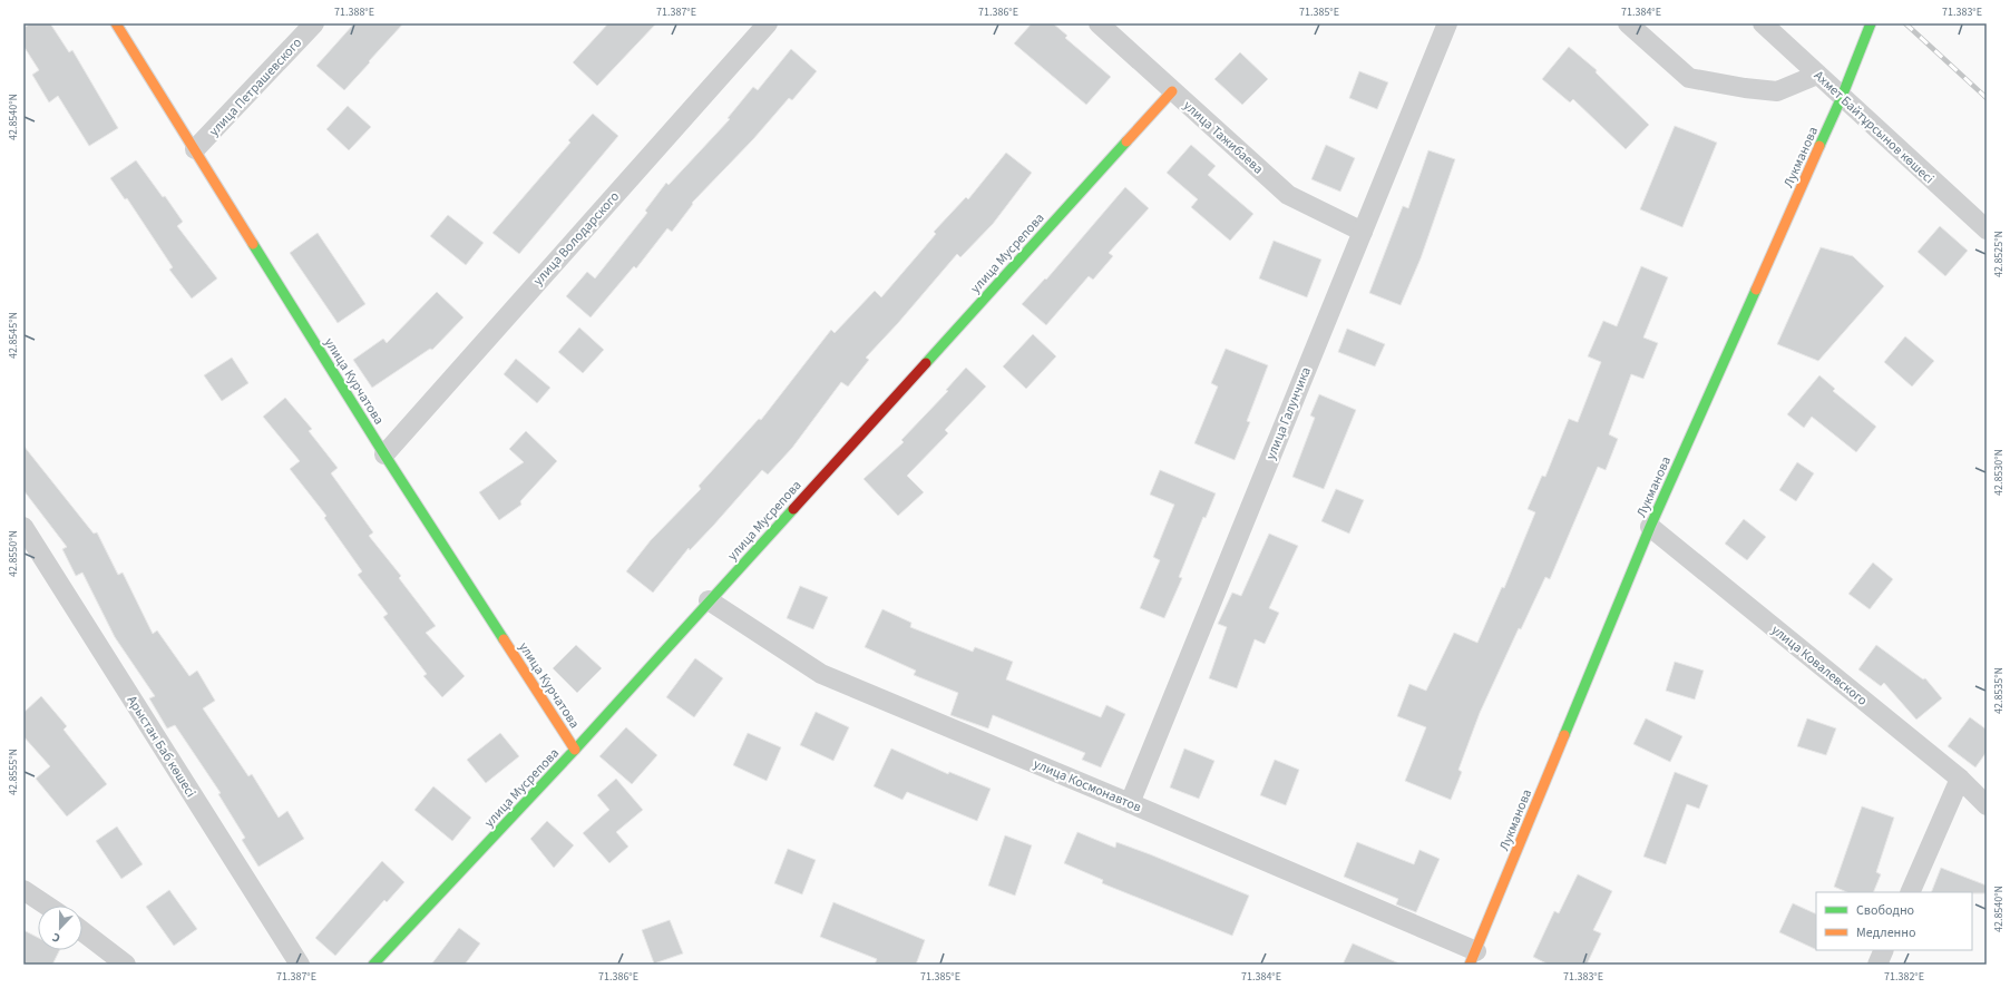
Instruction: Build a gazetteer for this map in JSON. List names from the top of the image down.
{
  "streets": {
    "street": [
      "улица Петрашевского",
      "Ахмет Байтұрсынов көшесі",
      "улица Тажибаева",
      "Лукманова",
      "улица Володарского",
      "улица Мусрепова",
      "улица Курчатова",
      "улица Галунчика",
      "улица Ковалевского",
      "Арыстан Баб көшесі",
      "улица Космонавтов"
    ]
  },
  "crossings": [
    ["улица Петрашевского", "улица Курчатова"],
    ["Ахмет Байтұрсынов көшесі", "Лукманова"],
    ["улица Тажибаева", "улица Мусрепова"],
    ["улица Тажибаева", "улица Галунчика"],
    ["Лукманова", "улица Ковалевского"],
    ["Лукманова", "улица Космонавтов"],
    ["улица Володарского", "улица Курчатова"],
    ["улица Мусрепова", "улица Курчатова"],
    ["улица Мусрепова", "улица Космонавтов"],
    ["улица Галунчика", "улица Космонавтов"]
  ],
  "legend": ["Свободно", "Медленно"],
  "north": "bottom",
  "coordinates": [
    "71.388°E",
    "71.387°E",
    "71.386°E",
    "71.385°E",
    "71.384°E",
    "71.383°E",
    "42.8540°N",
    "42.8525°N",
    "42.8545°N",
    "42.8530°N",
    "42.8550°N",
    "42.8535°N",
    "42.8555°N",
    "71.382°E"
  ]
}
